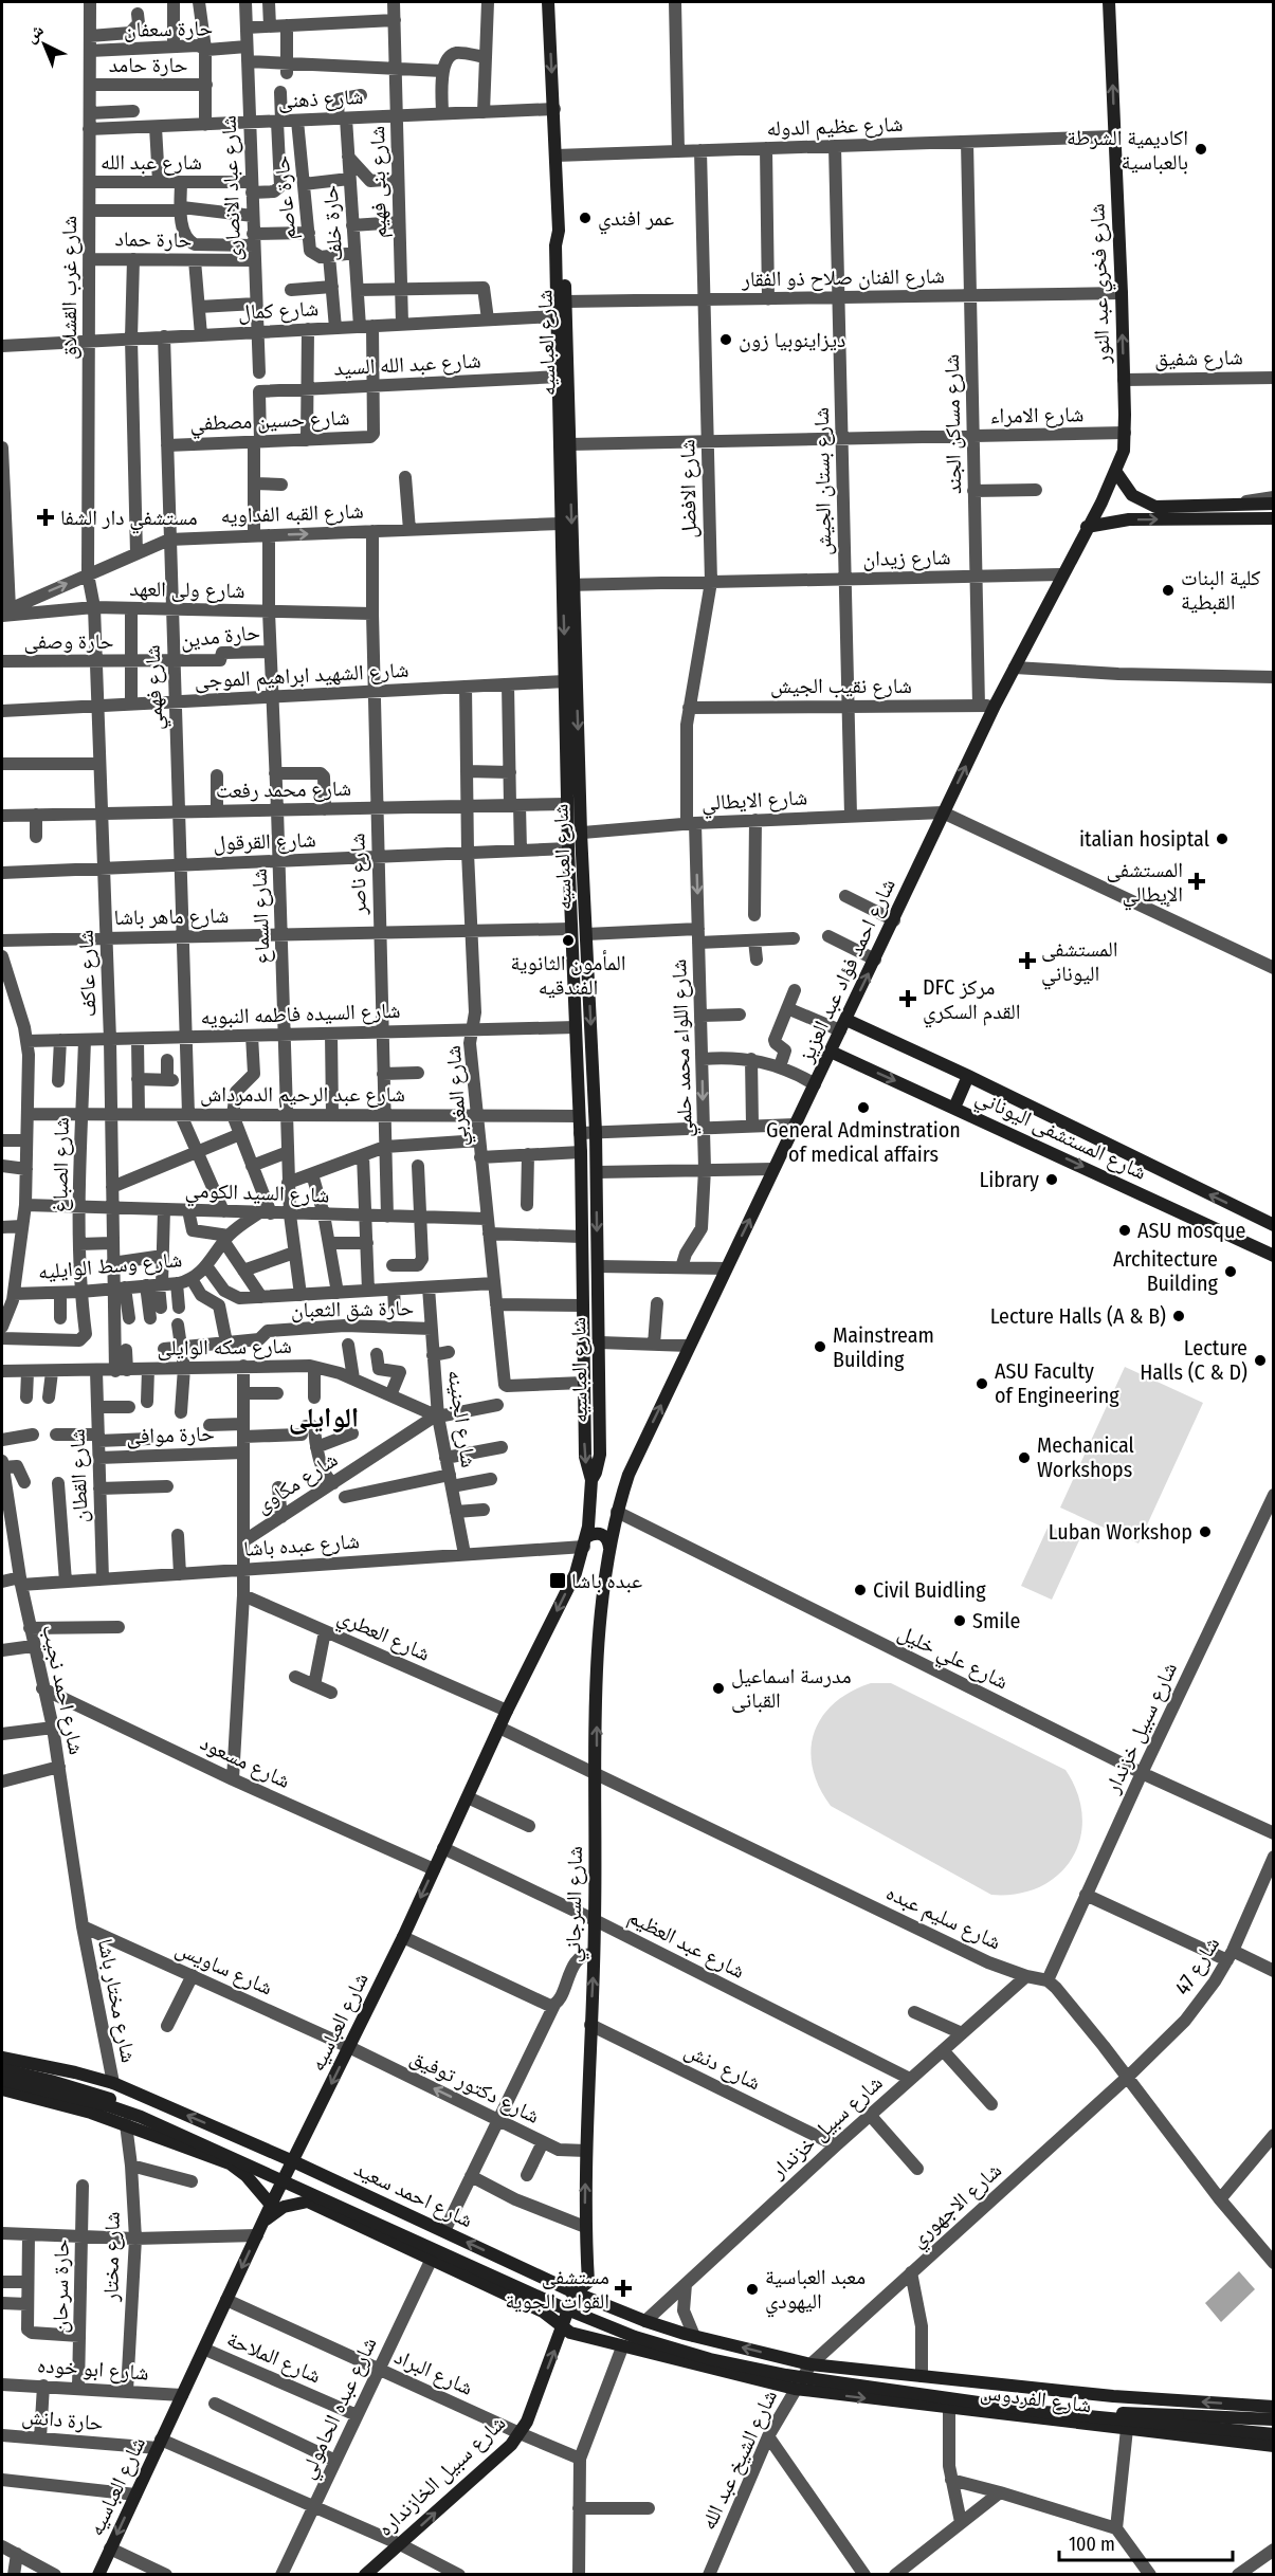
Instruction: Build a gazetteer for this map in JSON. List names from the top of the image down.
{
  "streets": {
    "main road": [
      "شارع فخري عبد النور",
      "شارع العباسيه",
      "شارع احمد فؤاد عبد العزيز",
      "شارع المستشفى اليوناني",
      "شارع السرجاني",
      "شارع احمد سعيد",
      "شارع الفردوس",
      "شارع سبيل الخازنداره"
    ],
    "street": [
      "حارة سعفان",
      "حارة حامد",
      "شارع ذهنى",
      "شارع عظيم الدوله",
      "شارع عبد الله",
      "شارع بنى فهيم",
      "شارع عباد الانصارى",
      "حارة عاصم",
      "حارة خلف",
      "حارة حماد",
      "شارع الفنان صلاح ذو الفقار",
      "شارع غرب القشلاق",
      "شارع كمال",
      "شارع شفيق",
      "شارع عبد الله السيد",
      "شارع الامراء",
      "شارع حسين مصطفي",
      "شارع مساكن الجند",
      "شارع بستان الجيش",
      "شارع الافضل",
      "شارع القبه الفداويه",
      "شارع زيدان",
      "شارع ولى العهد",
      "حارة مدين",
      "حارة وصفى",
      "شارع الشهيد ابراهيم الموجى",
      "شارع نقيب الجيش",
      "شارع فهمي",
      "شارع محمد رفعت",
      "شارع الايطالي",
      "شارع القرقول",
      "شارع ناصر",
      "شارع ماهر باشا",
      "شارع السماع",
      "شارع عاكف",
      "شارع السيده فاطمه النبويه",
      "شارع اللواء محمد حلمي",
      "شارع عبد الرحيم الدمرداش",
      "شارع المغربي",
      "شارع الصباغ",
      "شارع السيد الكومي",
      "شارع وسط الوايليه",
      "حارة شق الثعبان",
      "شارع سكه الوايلى",
      "شارع الجنينه",
      "حارة موافى",
      "شارع القطان",
      "شارع مكاوى",
      "شارع عبده باشا",
      "شارع العطري",
      "شارع علي خليل",
      "شارع احمد نجيب",
      "شارع سبيل خزندار",
      "شارع مسعود",
      "شارع سليم عبده",
      "شارع عبد العظيم",
      "شارع 47",
      "شارع ساويس",
      "شارع مختار باشا",
      "شارع دنش",
      "شارع دكتور توفيق",
      "شارع الاجهوري",
      "شارع مختار",
      "حارة سرحان",
      "شارع الملاحة",
      "شارع ابو خوده",
      "شارع البراد",
      "شارع عبده الحامولي",
      "حارة دانش",
      "شارع الشيخ عبد الله"
    ]
  },
  "crossings": [
    ["حارة سعفان", "شارع عباد الانصارى"],
    ["حارة سعفان", "شارع غرب القشلاق"],
    ["حارة حامد", "شارع غرب القشلاق"],
    ["شارع ذهنى", "شارع عبد الله"],
    ["شارع ذهنى", "شارع بنى فهيم"],
    ["شارع ذهنى", "شارع عباد الانصارى"],
    ["شارع ذهنى", "حارة عاصم"],
    ["شارع ذهنى", "حارة خلف"],
    ["شارع ذهنى", "شارع غرب القشلاق"],
    ["شارع ذهنى", "شارع العباسيه"],
    ["شارع عظيم الدوله", "شارع فخري عبد النور"],
    ["شارع عظيم الدوله", "شارع العباسيه"],
    ["شارع عظيم الدوله", "شارع مساكن الجند"],
    ["شارع عظيم الدوله", "شارع بستان الجيش"],
    ["شارع عظيم الدوله", "شارع الافضل"],
    ["شارع عبد الله", "شارع عباد الانصارى"],
    ["شارع عبد الله", "شارع غرب القشلاق"],
    ["شارع بنى فهيم", "شارع كمال"],
    ["شارع عباد الانصارى", "حارة حماد"],
    ["شارع عباد الانصارى", "شارع كمال"],
    ["حارة خلف", "شارع كمال"],
    ["حارة خلف", "شارع عبد الله السيد"],
    ["حارة خلف", "شارع حسين مصطفي"],
    ["حارة حماد", "شارع غرب القشلاق"],
    ["شارع الفنان صلاح ذو الفقار", "شارع فخري عبد النور"],
    ["شارع الفنان صلاح ذو الفقار", "شارع العباسيه"],
    ["شارع الفنان صلاح ذو الفقار", "شارع مساكن الجند"],
    ["شارع الفنان صلاح ذو الفقار", "شارع بستان الجيش"],
    ["شارع الفنان صلاح ذو الفقار", "شارع الافضل"],
    ["شارع فخري عبد النور", "شارع شفيق"],
    ["شارع فخري عبد النور", "شارع الامراء"],
    ["شارع فخري عبد النور", "شارع احمد فؤاد عبد العزيز"],
    ["شارع غرب القشلاق", "شارع كمال"],
    ["شارع غرب القشلاق", "شارع القبه الفداويه"],
    ["شارع غرب القشلاق", "شارع عاكف"],
    ["شارع كمال", "شارع العباسيه"],
    ["شارع كمال", "شارع فهمي"],
    ["شارع العباسيه", "شارع عبد الله السيد"],
    ["شارع العباسيه", "شارع الامراء"],
    ["شارع العباسيه", "شارع القبه الفداويه"],
    ["شارع العباسيه", "شارع زيدان"],
    ["شارع العباسيه", "شارع الشهيد ابراهيم الموجى"],
    ["شارع العباسيه", "شارع محمد رفعت"],
    ["شارع العباسيه", "شارع الايطالي"],
    ["شارع العباسيه", "شارع القرقول"],
    ["شارع العباسيه", "شارع ماهر باشا"],
    ["شارع العباسيه", "شارع السيده فاطمه النبويه"],
    ["شارع العباسيه", "شارع عبد الرحيم الدمرداش"],
    ["شارع العباسيه", "شارع المغربي"],
    ["شارع العباسيه", "شارع عبده باشا"],
    ["شارع العباسيه", "شارع العطري"],
    ["شارع العباسيه", "شارع مسعود"],
    ["شارع العباسيه", "شارع سليم عبده"],
    ["شارع العباسيه", "شارع عبد العظيم"],
    ["شارع العباسيه", "شارع ساويس"],
    ["شارع العباسيه", "شارع دكتور توفيق"],
    ["شارع العباسيه", "شارع احمد سعيد"],
    ["شارع العباسيه", "شارع ابو خوده"],
    ["شارع العباسيه", "شارع البراد"],
    ["شارع العباسيه", "حارة دانش"],
    ["شارع عبد الله السيد", "شارع حسين مصطفي"],
    ["شارع الامراء", "شارع مساكن الجند"],
    ["شارع الامراء", "شارع بستان الجيش"],
    ["شارع الامراء", "شارع الافضل"],
    ["شارع حسين مصطفي", "شارع فهمي"],
    ["شارع مساكن الجند", "شارع زيدان"],
    ["شارع مساكن الجند", "شارع نقيب الجيش"],
    ["شارع بستان الجيش", "شارع زيدان"],
    ["شارع بستان الجيش", "شارع نقيب الجيش"],
    ["شارع بستان الجيش", "شارع الايطالي"],
    ["شارع الافضل", "شارع زيدان"],
    ["شارع الافضل", "شارع نقيب الجيش"],
    ["شارع الافضل", "شارع الايطالي"],
    ["شارع الافضل", "شارع اللواء محمد حلمي"],
    ["شارع القبه الفداويه", "شارع ولى العهد"],
    ["شارع القبه الفداويه", "شارع فهمي"],
    ["شارع القبه الفداويه", "شارع ناصر"],
    ["شارع القبه الفداويه", "شارع السماع"],
    ["شارع القبه الفداويه", "شارع عاكف"],
    ["شارع زيدان", "شارع احمد فؤاد عبد العزيز"],
    ["شارع ولى العهد", "شارع فهمي"],
    ["شارع ولى العهد", "شارع ناصر"],
    ["شارع ولى العهد", "شارع السماع"],
    ["شارع ولى العهد", "شارع عاكف"],
    ["حارة مدين", "حارة وصفى"],
    ["حارة مدين", "شارع فهمي"],
    ["حارة مدين", "شارع السماع"],
    ["حارة وصفى", "شارع فهمي"],
    ["حارة وصفى", "شارع عاكف"],
    ["شارع الشهيد ابراهيم الموجى", "شارع فهمي"],
    ["شارع الشهيد ابراهيم الموجى", "شارع ناصر"],
    ["شارع الشهيد ابراهيم الموجى", "شارع السماع"],
    ["شارع الشهيد ابراهيم الموجى", "شارع عاكف"],
    ["شارع الشهيد ابراهيم الموجى", "شارع المغربي"],
    ["شارع نقيب الجيش", "شارع احمد فؤاد عبد العزيز"],
    ["شارع فهمي", "شارع محمد رفعت"],
    ["شارع فهمي", "شارع القرقول"],
    ["شارع فهمي", "شارع ماهر باشا"],
    ["شارع فهمي", "شارع السيده فاطمه النبويه"],
    ["شارع فهمي", "شارع عبد الرحيم الدمرداش"],
    ["شارع محمد رفعت", "شارع ناصر"],
    ["شارع محمد رفعت", "شارع السماع"],
    ["شارع محمد رفعت", "شارع عاكف"],
    ["شارع محمد رفعت", "شارع المغربي"],
    ["شارع الايطالي", "شارع احمد فؤاد عبد العزيز"],
    ["شارع الايطالي", "شارع اللواء محمد حلمي"],
    ["شارع القرقول", "شارع ناصر"],
    ["شارع القرقول", "شارع السماع"],
    ["شارع القرقول", "شارع عاكف"],
    ["شارع القرقول", "شارع المغربي"],
    ["شارع ناصر", "شارع ماهر باشا"],
    ["شارع ناصر", "شارع السيده فاطمه النبويه"],
    ["شارع ناصر", "شارع عبد الرحيم الدمرداش"],
    ["شارع ناصر", "شارع السيد الكومي"],
    ["شارع ماهر باشا", "شارع السماع"],
    ["شارع ماهر باشا", "شارع عاكف"],
    ["شارع ماهر باشا", "شارع المغربي"],
    ["شارع السماع", "شارع السيده فاطمه النبويه"],
    ["شارع السماع", "شارع عبد الرحيم الدمرداش"],
    ["شارع السماع", "شارع السيد الكومي"],
    ["شارع احمد فؤاد عبد العزيز", "شارع المستشفى اليوناني"],
    ["شارع احمد فؤاد عبد العزيز", "شارع علي خليل"],
    ["شارع احمد فؤاد عبد العزيز", "شارع السرجاني"],
    ["شارع عاكف", "شارع السيده فاطمه النبويه"],
    ["شارع عاكف", "شارع عبد الرحيم الدمرداش"],
    ["شارع عاكف", "شارع السيد الكومي"],
    ["شارع عاكف", "شارع وسط الوايليه"],
    ["شارع عاكف", "شارع سكه الوايلى"],
    ["شارع السيده فاطمه النبويه", "شارع المغربي"],
    ["شارع السيده فاطمه النبويه", "شارع الصباغ"],
    ["شارع عبد الرحيم الدمرداش", "شارع المغربي"],
    ["شارع عبد الرحيم الدمرداش", "شارع الصباغ"],
    ["شارع المغربي", "شارع السيد الكومي"],
    ["شارع الصباغ", "شارع السيد الكومي"],
    ["شارع الصباغ", "شارع وسط الوايليه"],
    ["شارع السيد الكومي", "شارع وسط الوايليه"],
    ["حارة شق الثعبان", "شارع الجنينه"],
    ["شارع سكه الوايلى", "شارع الجنينه"],
    ["شارع سكه الوايلى", "شارع القطان"],
    ["شارع سكه الوايلى", "شارع مكاوى"],
    ["شارع الجنينه", "شارع مكاوى"],
    ["شارع الجنينه", "شارع عبده باشا"],
    ["حارة موافى", "شارع القطان"],
    ["شارع القطان", "شارع عبده باشا"],
    ["شارع عبده باشا", "شارع احمد نجيب"],
    ["شارع علي خليل", "شارع سبيل خزندار"],
    ["شارع علي خليل", "شارع السرجاني"],
    ["شارع احمد نجيب", "شارع مسعود"],
    ["شارع احمد نجيب", "شارع ساويس"],
    ["شارع احمد نجيب", "شارع مختار باشا"],
    ["شارع سبيل خزندار", "شارع سليم عبده"],
    ["شارع سبيل خزندار", "شارع عبد العظيم"],
    ["شارع سبيل خزندار", "شارع دنش"],
    ["شارع سبيل خزندار", "شارع احمد سعيد"],
    ["شارع السرجاني", "شارع سليم عبده"],
    ["شارع السرجاني", "شارع عبد العظيم"],
    ["شارع السرجاني", "شارع دنش"],
    ["شارع السرجاني", "شارع دكتور توفيق"],
    ["شارع السرجاني", "شارع احمد سعيد"],
    ["شارع السرجاني", "شارع سبيل الخازنداره"],
    ["شارع 47", "شارع الاجهوري"],
    ["شارع ساويس", "شارع مختار باشا"],
    ["شارع ساويس", "شارع دكتور توفيق"],
    ["شارع مختار باشا", "شارع احمد سعيد"],
    ["شارع احمد سعيد", "شارع الاجهوري"],
    ["شارع احمد سعيد", "شارع الفردوس"],
    ["شارع احمد سعيد", "شارع الشيخ عبد الله"],
    ["شارع احمد سعيد", "شارع سبيل الخازنداره"],
    ["شارع الاجهوري", "شارع الفردوس"],
    ["شارع الاجهوري", "شارع الشيخ عبد الله"],
    ["شارع مختار", "شارع ابو خوده"],
    ["حارة سرحان", "شارع ابو خوده"],
    ["شارع الملاحة", "شارع عبده الحامولي"],
    ["شارع البراد", "شارع عبده الحامولي"],
    ["شارع البراد", "شارع سبيل الخازنداره"],
    ["شارع الفردوس", "شارع الشيخ عبد الله"],
    ["شارع عبده الحامولي", "حارة دانش"],
    ["حارة دانش", "شارع سبيل الخازنداره"]
  ],
  "one_way": [
    "شارع فخري عبد النور",
    "شارع احمد فؤاد عبد العزيز",
    "شارع السرجاني",
    "شارع دكتور توفيق",
    "شارع سبيل الخازنداره"
  ],
  "districts": ["الوايلى"],
  "places": {
    "other": [
      "اكاديمية الشرطة بالعباسية",
      "عمر افندي",
      "ديزاينوبيا زون",
      "كلية البنات القبطية",
      "italian hosiptal",
      "المأمون الثانوية الفندقيه",
      "General Adminstration of medical affairs",
      "Library",
      "ASU mosque",
      "Architecture Building",
      "Lecture Halls (A & B)",
      "Mainstream Building",
      "Lecture Halls (C & D)",
      "ASU Faculty of Engineering",
      "Mechanical Workshops",
      "Luban Workshop",
      "Civil Buidling",
      "Smile",
      "مدرسة اسماعيل القبانى",
      "معبد العباسية اليهودي"
    ],
    "health": [
      "مستشفي دار الشفا",
      "المستشفى الإيطالي",
      "المستشفى اليوناني",
      "DFC مركز القدم السكري",
      "مستشفى القوات الجوية"
    ],
    "transit": ["عبده باشا"]
  },
  "scale_bar": "100 m",
  "north": "top left"
}
